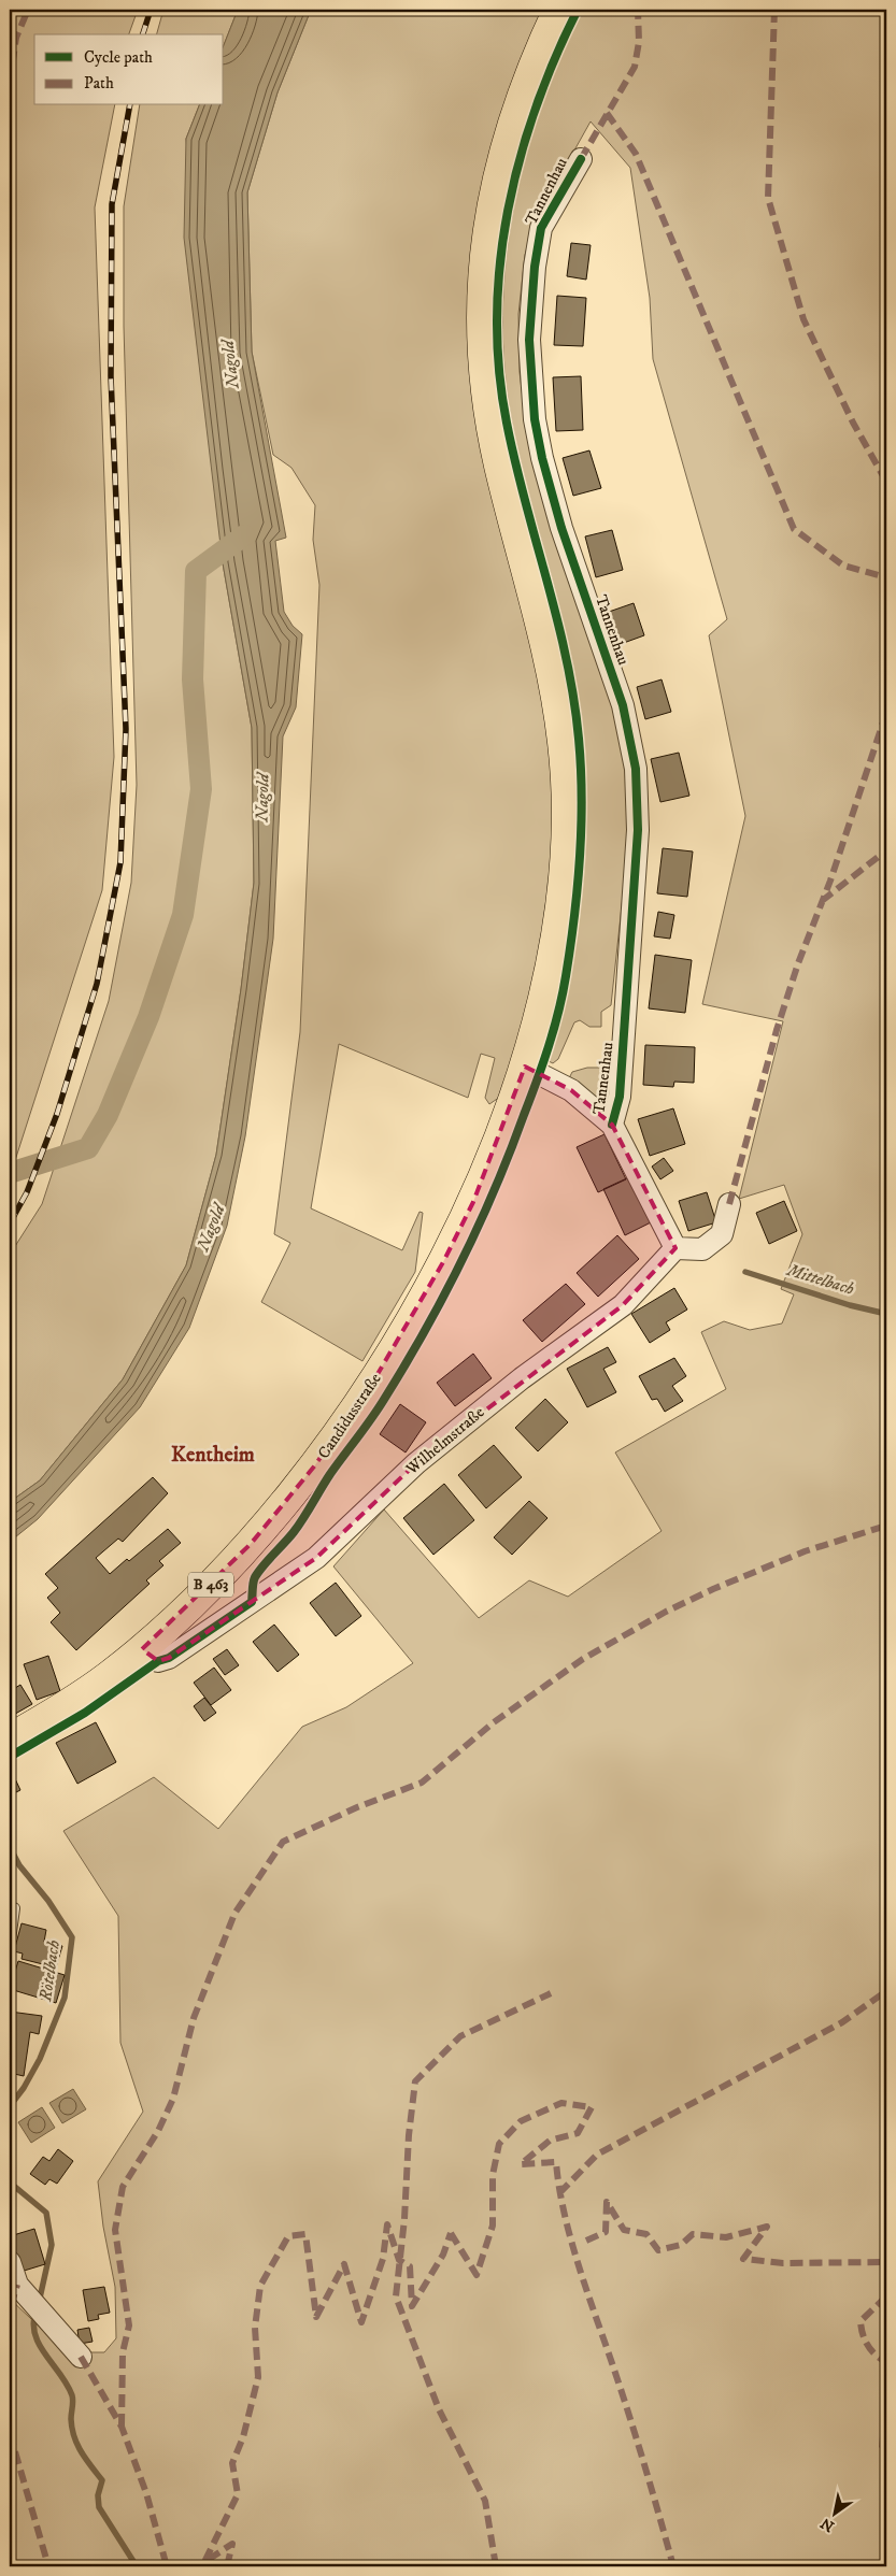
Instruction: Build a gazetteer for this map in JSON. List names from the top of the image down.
{
  "streets": {
    "main road": ["Candidusstraße", "B 463"],
    "street": ["Tannenhau", "Wilhelmstraße"]
  },
  "crossings": [
    ["Tannenhau", "Candidusstraße"],
    ["Tannenhau", "Wilhelmstraße"],
    ["Candidusstraße", "Wilhelmstraße"]
  ],
  "districts": ["Kentheim"],
  "water": ["Nagold", "Mittelbach", "Rötelbach"],
  "legend": ["Cycle path", "Path"],
  "north": "bottom left"
}
